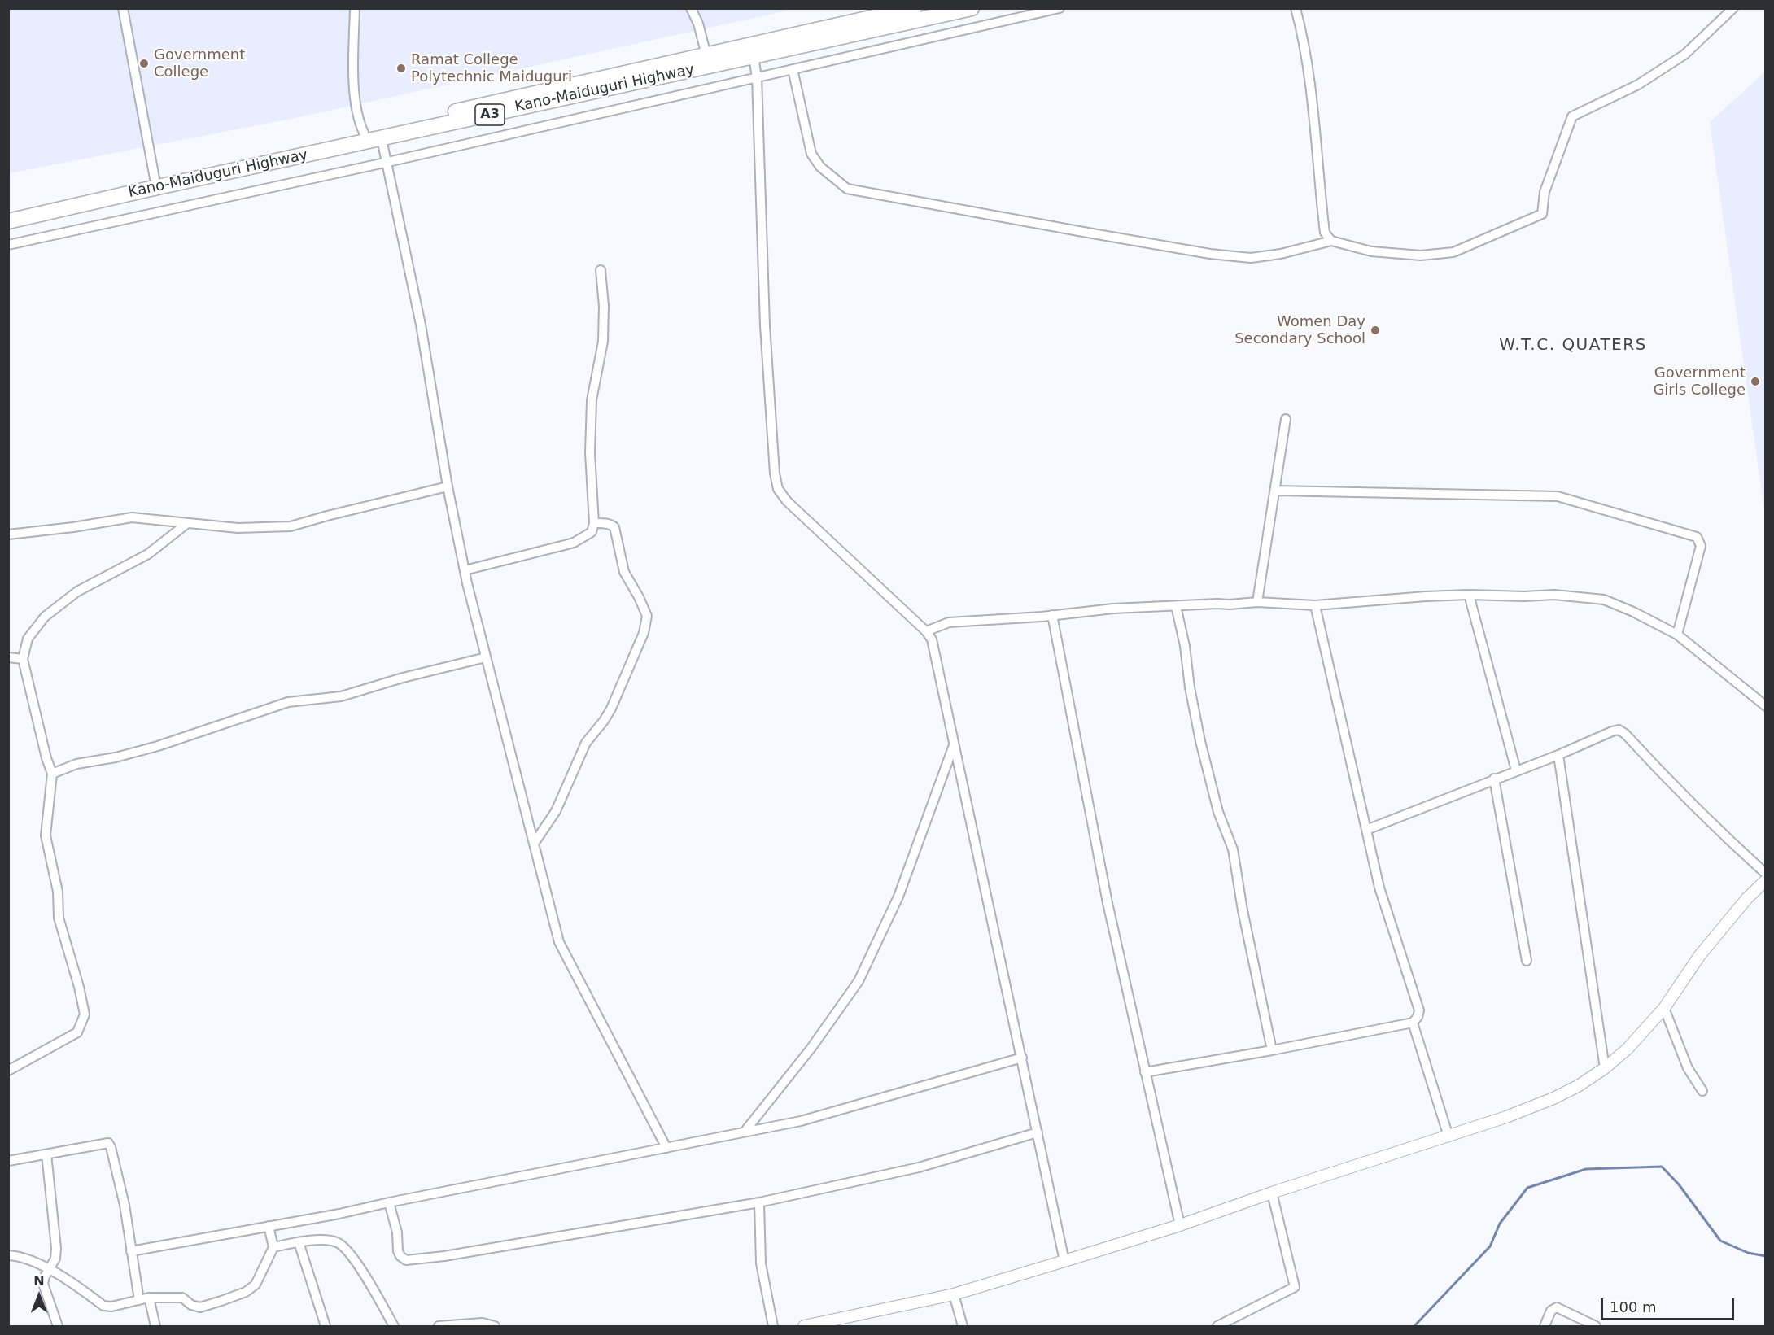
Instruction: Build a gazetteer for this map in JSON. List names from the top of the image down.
{
  "streets": {
    "highway": ["Kano-Maiduguri Highway", "A3"]
  },
  "districts": ["W.T.C. QUATERS"],
  "places": [
    "Government College",
    "Ramat College Polytechnic Maiduguri",
    "Women Day Secondary School",
    "Government Girls College"
  ],
  "scale_bar": "100 m",
  "north": "top"
}
